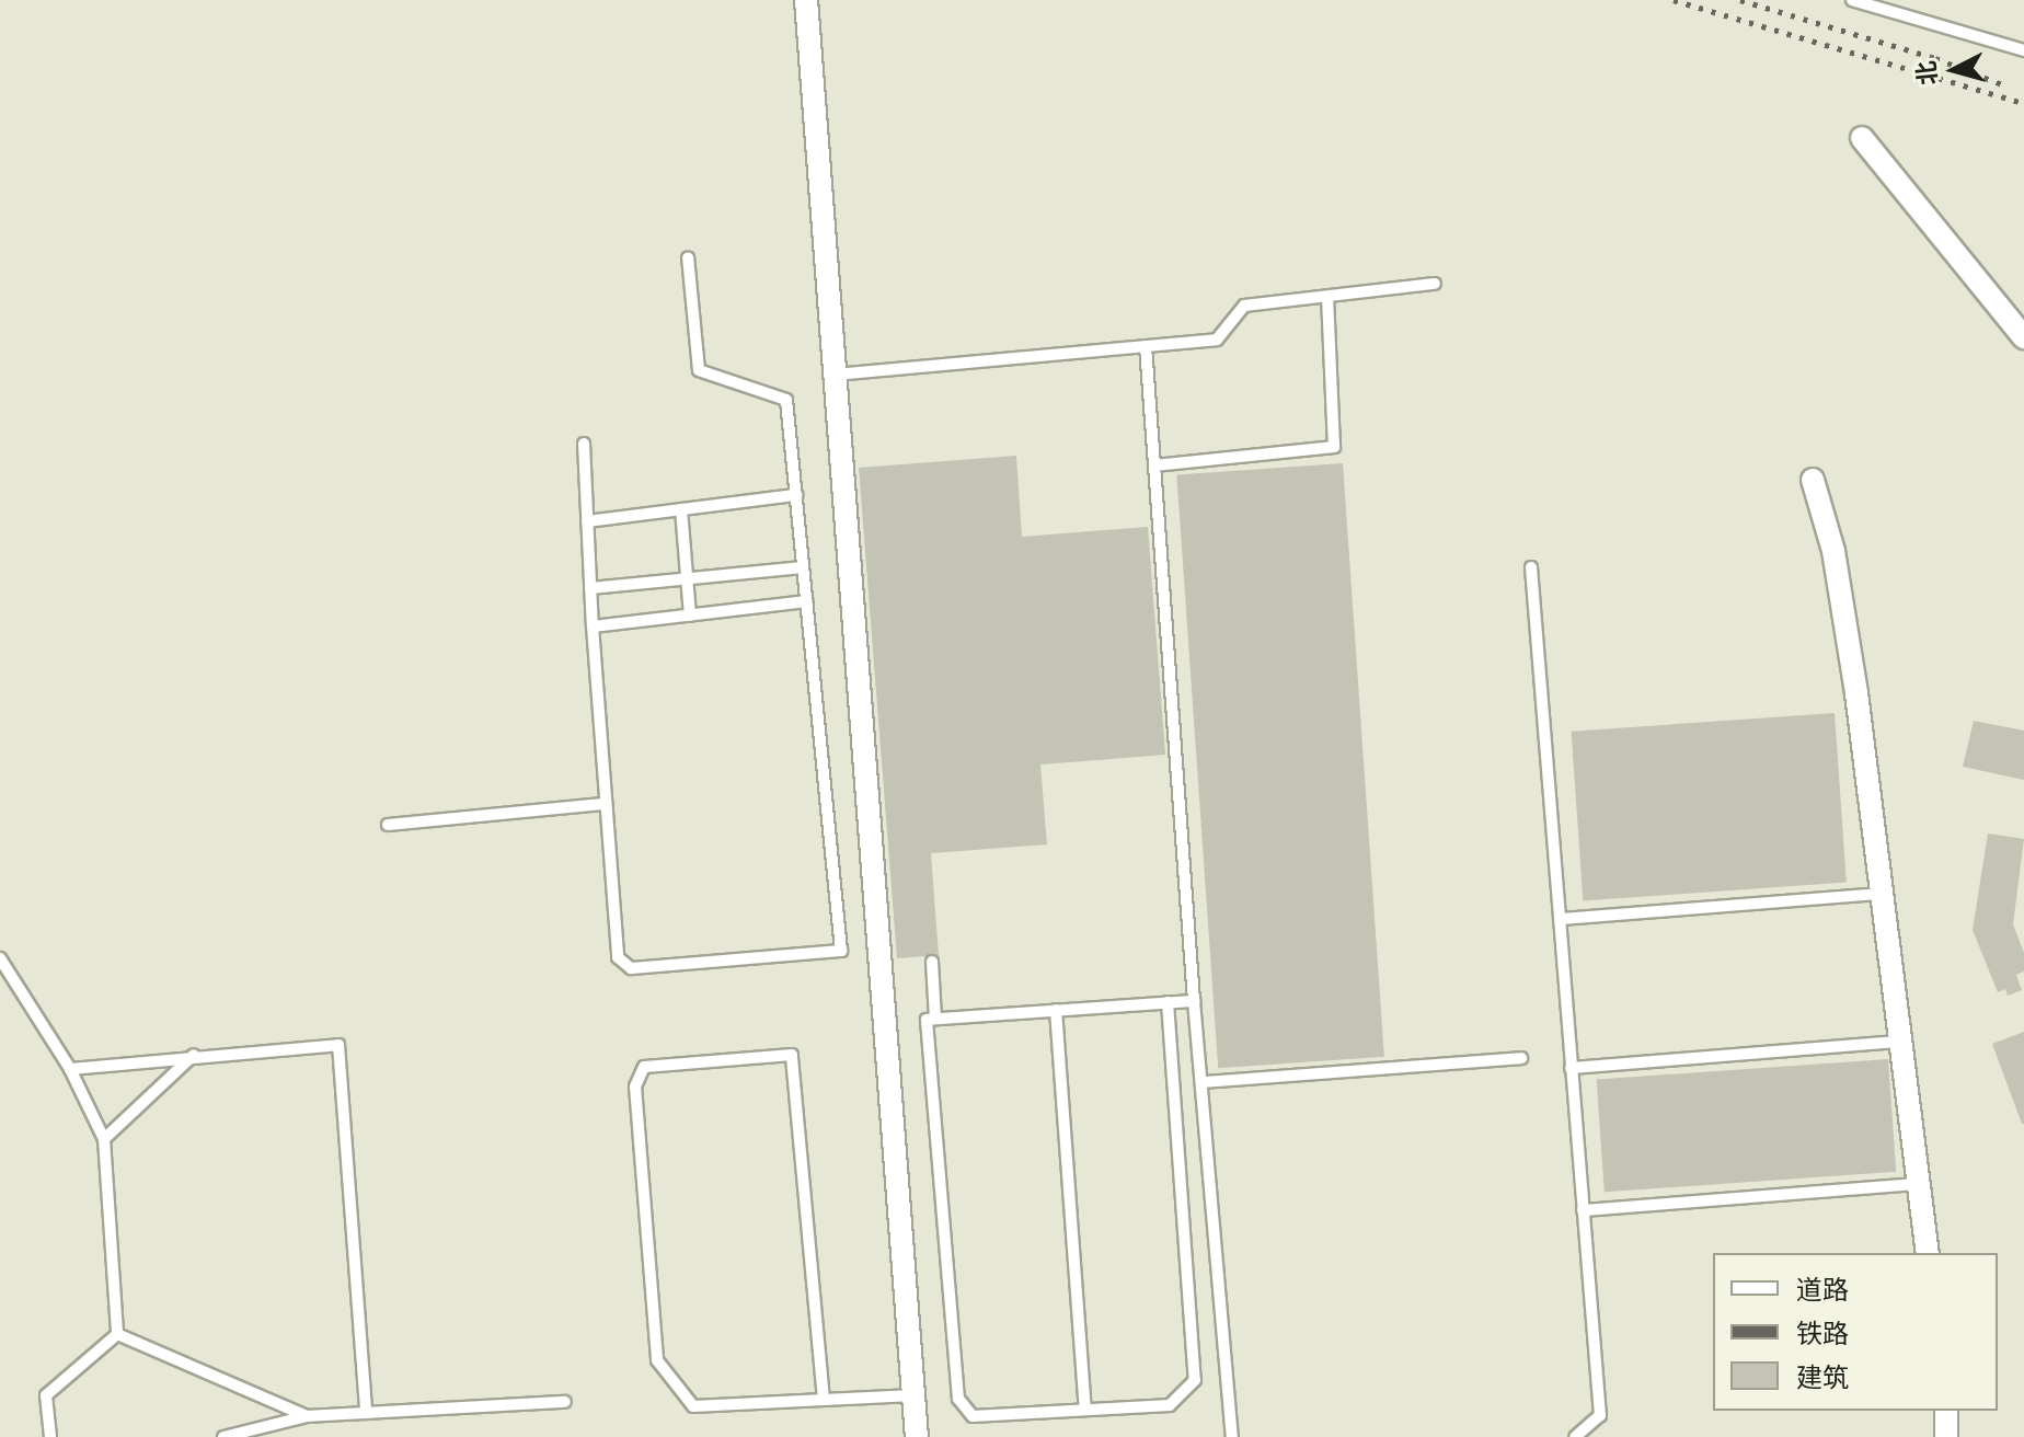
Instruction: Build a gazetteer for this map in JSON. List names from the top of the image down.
{
  "legend": ["道路", "铁路", "建筑"],
  "north": "left"
}
